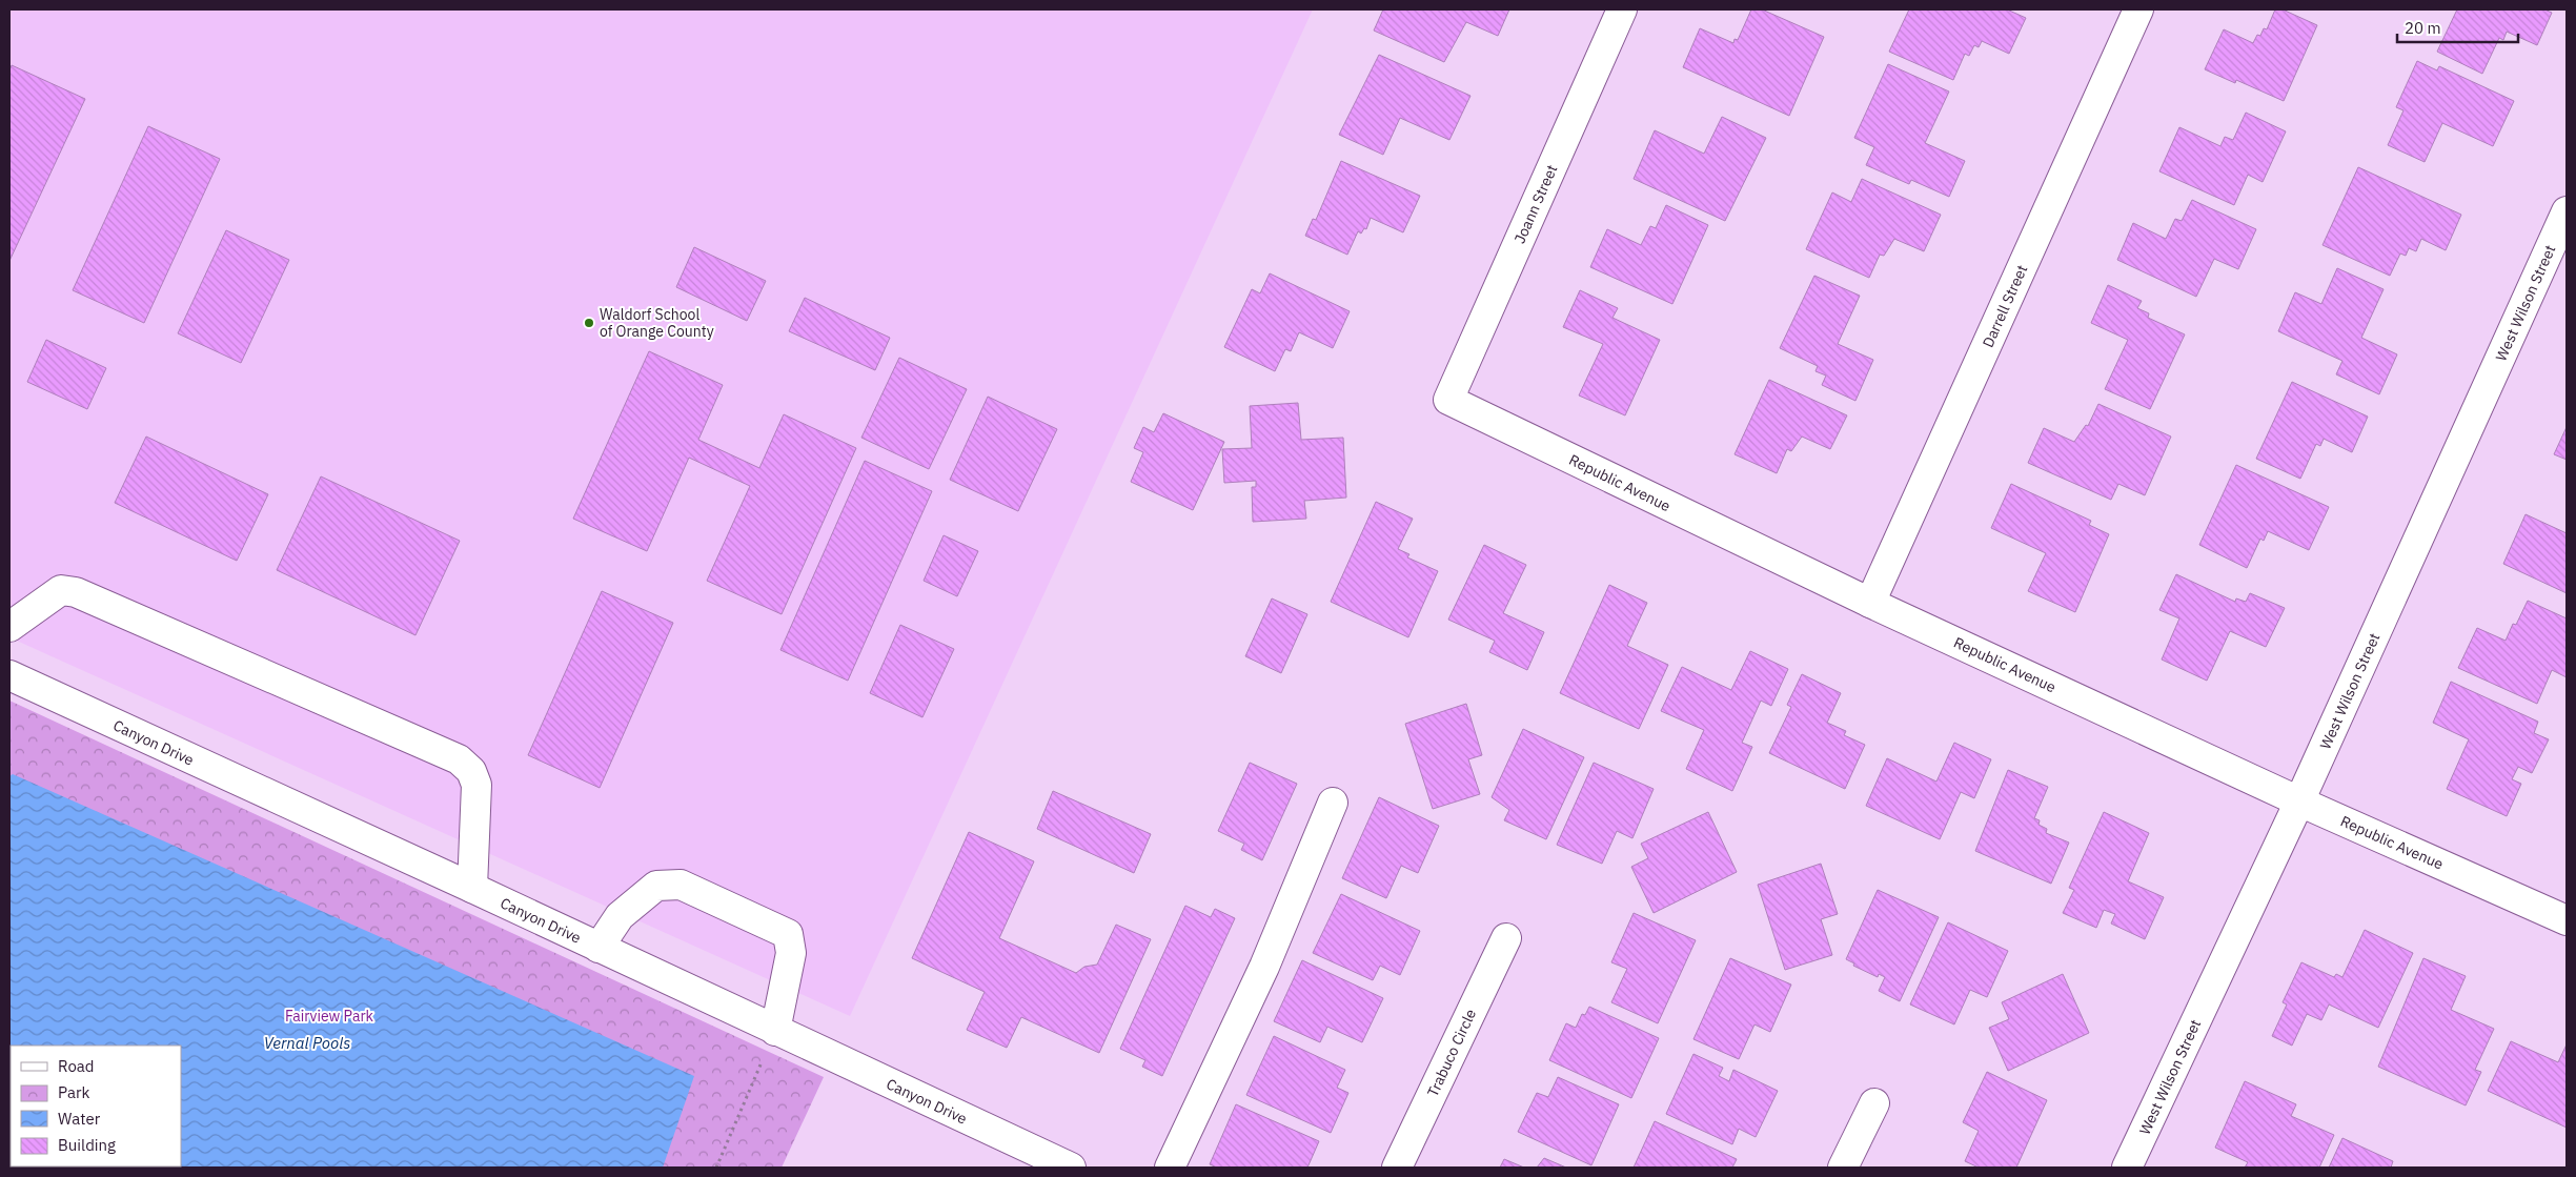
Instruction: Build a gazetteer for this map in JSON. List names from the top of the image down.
{
  "streets": {
    "street": [
      "Joann Street",
      "West Wilson Street",
      "Darrell Street",
      "Republic Avenue",
      "Canyon Drive",
      "Trabuco Circle"
    ]
  },
  "crossings": [
    ["Joann Street", "Republic Avenue"],
    ["West Wilson Street", "Republic Avenue"],
    ["Darrell Street", "Republic Avenue"]
  ],
  "water": ["Vernal Pools"],
  "parks": ["Fairview Park"],
  "places": ["Waldorf School of Orange County"],
  "legend": [
    "Road",
    "Park",
    "Water",
    "Building"
  ],
  "scale_bar": "20 m"
}
